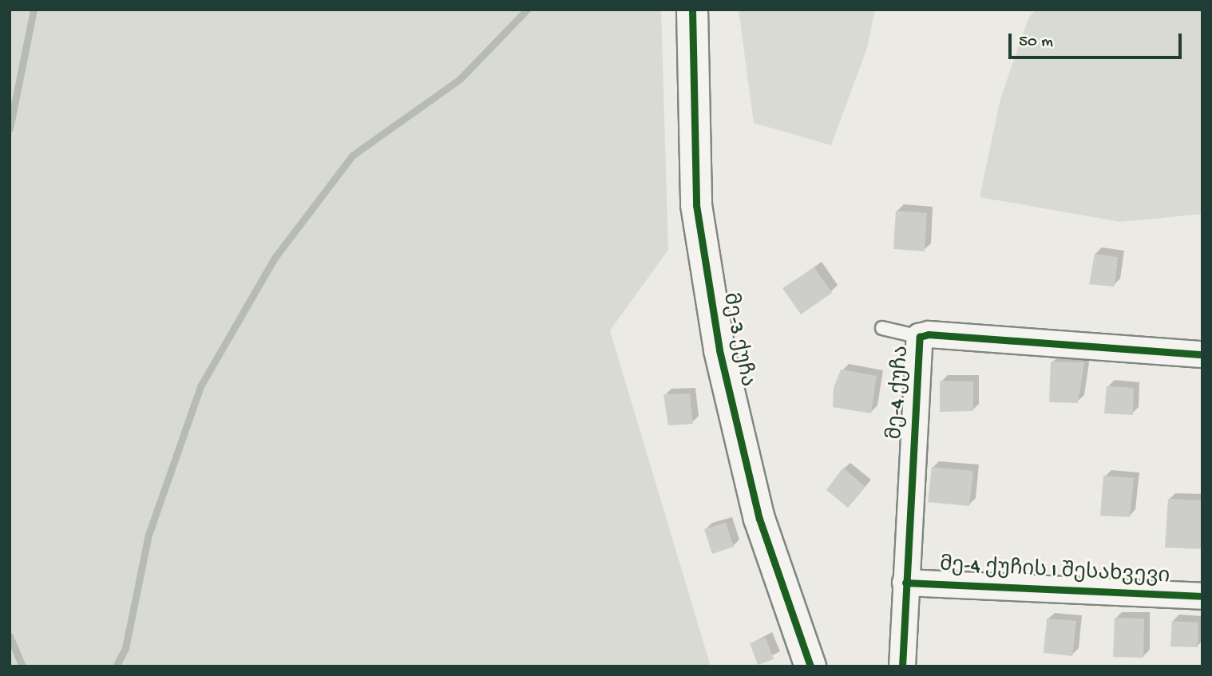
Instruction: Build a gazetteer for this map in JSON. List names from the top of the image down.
{
  "streets": {
    "street": ["მე-3 ქუჩა", "მე-4 ქუჩა", "მე-4 ქუჩის I შესახვევი"]
  },
  "crossings": [
    ["მე-4 ქუჩა", "მე-4 ქუჩის I შესახვევი"]
  ],
  "scale_bar": "50 m"
}
